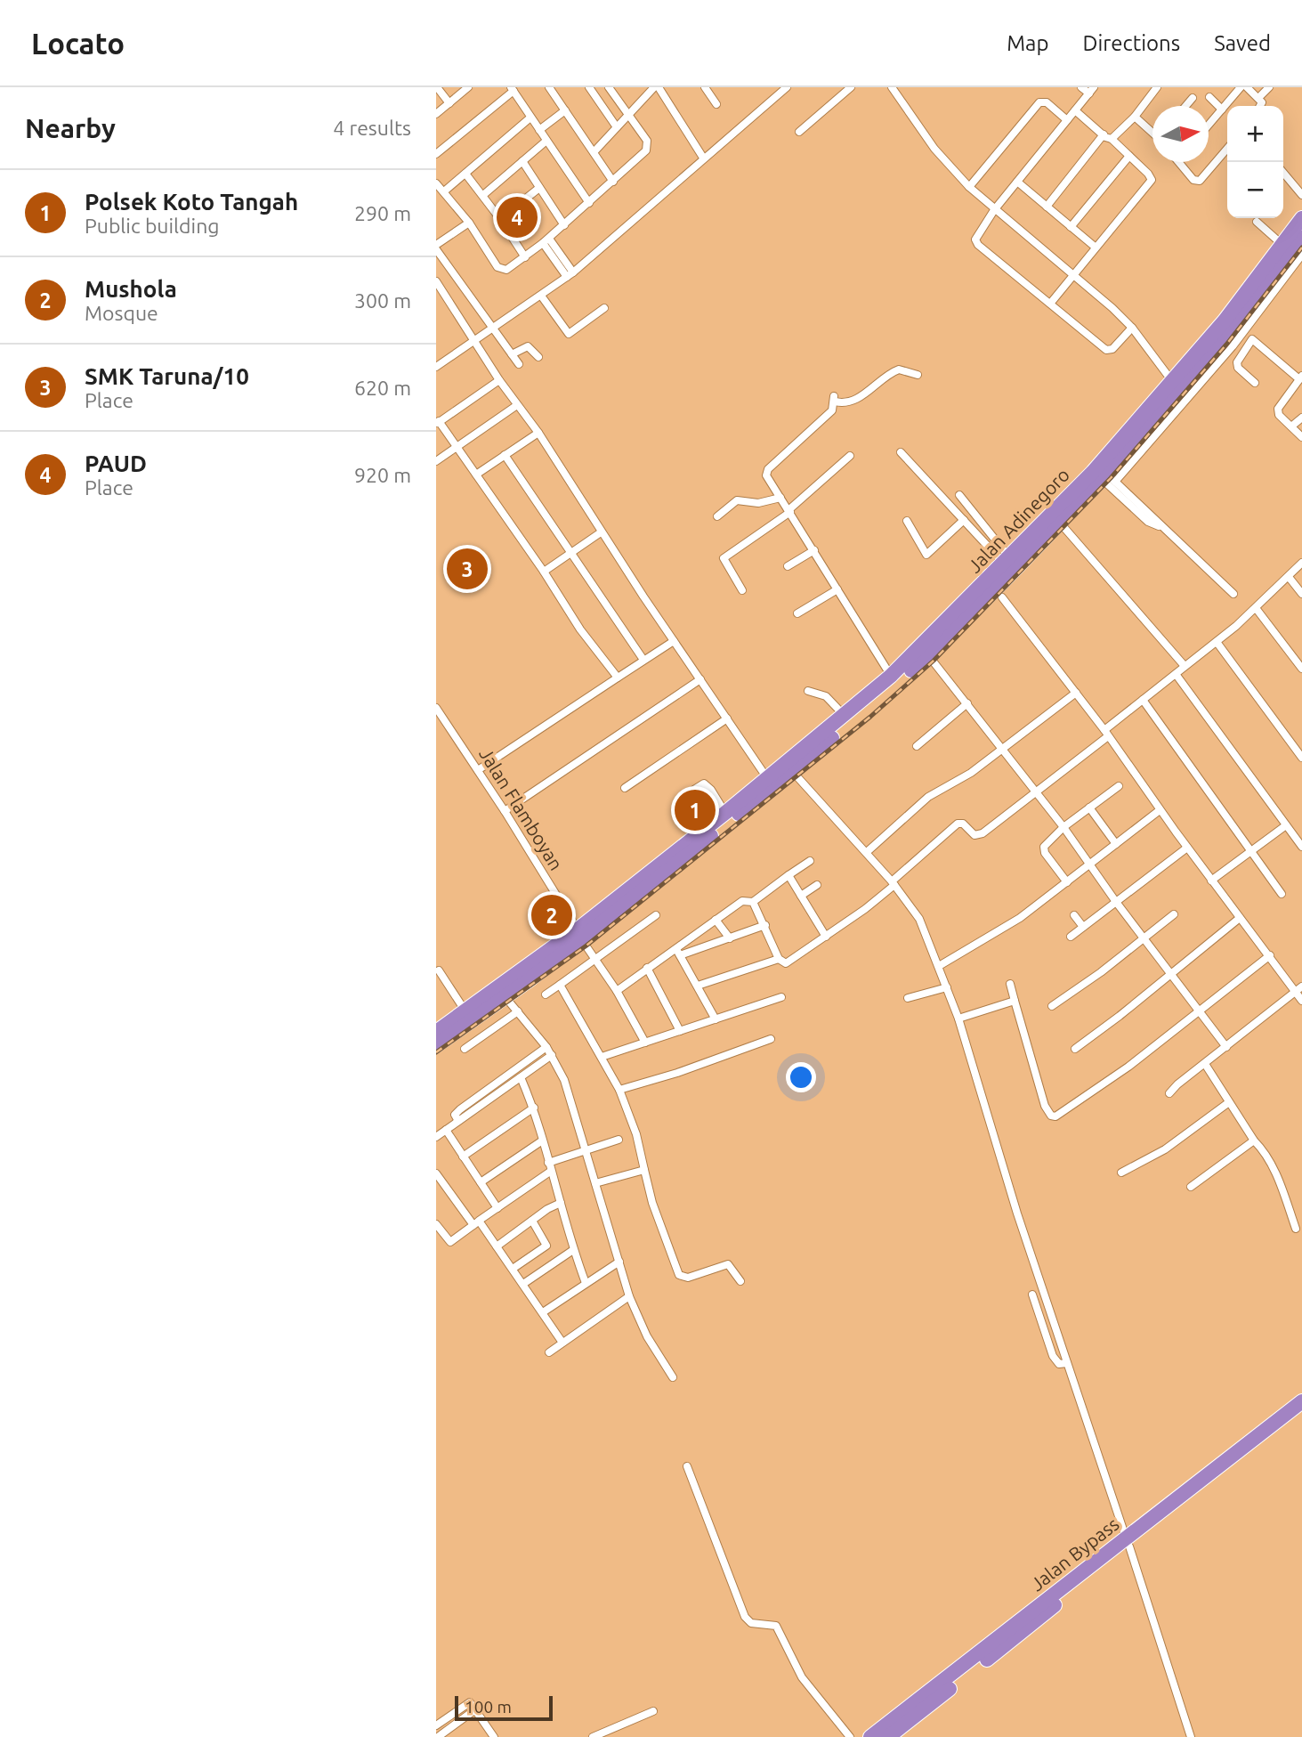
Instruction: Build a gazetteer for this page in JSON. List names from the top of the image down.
{
  "streets": {
    "highway": ["Jalan Adinegoro", "Jalan Bypass"],
    "street": ["Jalan Flamboyan"]
  },
  "crossings": [
    ["Jalan Adinegoro", "Jalan Flamboyan"]
  ],
  "scale_bar": "100 m",
  "north": "right",
  "page": {
    "header": "Locato",
    "nav": ["Map", "Directions", "Saved"],
    "heading": ["Nearby", "4 results"],
    "map_buttons": ["+", "−"],
    "list": [
      {
        "mark": "1",
        "name": "Polsek Koto Tangah",
        "note": "Public building",
        "value": "290 m"
      },
      {
        "mark": "2",
        "name": "Mushola",
        "note": "Mosque",
        "value": "300 m"
      },
      {
        "mark": "3",
        "name": "SMK Taruna/10",
        "note": "Place",
        "value": "620 m"
      },
      {
        "mark": "4",
        "name": "PAUD",
        "note": "Place",
        "value": "920 m"
      }
    ],
    "pins": [
      "4",
      "3",
      "1",
      "2"
    ],
    "scale": "100 m"
  }
}
